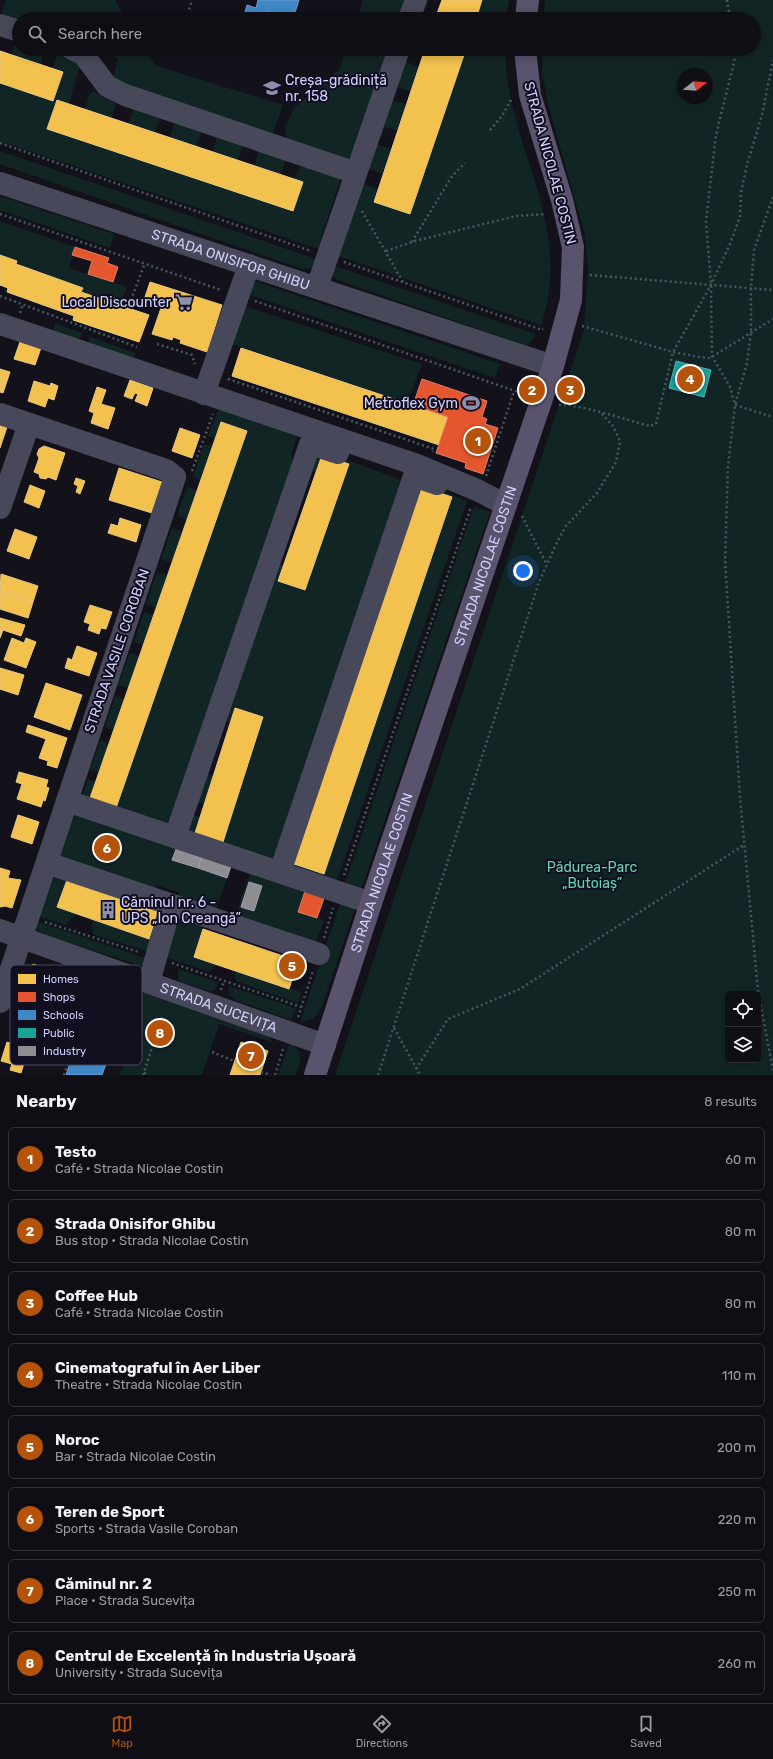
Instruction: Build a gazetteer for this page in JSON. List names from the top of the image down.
{
  "streets": {
    "main road": ["STRADA NICOLAE COSTIN"],
    "street": ["STRADA ONISIFOR GHIBU", "STRADA VASILE COROBAN", "STRADA SUCEVIȚA"]
  },
  "crossings": [
    ["STRADA NICOLAE COSTIN", "STRADA ONISIFOR GHIBU"],
    ["STRADA NICOLAE COSTIN", "STRADA SUCEVIȚA"],
    ["STRADA VASILE COROBAN", "STRADA SUCEVIȚA"]
  ],
  "parks": ["Pădurea-Parc „Butoiaș”"],
  "places": {
    "school or university": ["Creșa-grădiniță nr. 158"],
    "supermarket": ["Local Discounter"],
    "sports": ["Metroflex Gym"],
    "building": ["Căminul nr. 6 - UPS „Ion Creangă”"]
  },
  "legend": [
    "Homes",
    "Shops",
    "Schools",
    "Public",
    "Industry"
  ],
  "north": "right",
  "page": {
    "search": "Search here",
    "pins": [
      "4",
      "2",
      "3",
      "1",
      "6",
      "5",
      "8",
      "7"
    ],
    "heading": ["Nearby", "8 results"],
    "list": [
      {
        "mark": "1",
        "name": "Testo",
        "note": "Café · Strada Nicolae Costin",
        "value": "60 m"
      },
      {
        "mark": "2",
        "name": "Strada Onisifor Ghibu",
        "note": "Bus stop · Strada Nicolae Costin",
        "value": "80 m"
      },
      {
        "mark": "3",
        "name": "Coffee Hub",
        "note": "Café · Strada Nicolae Costin",
        "value": "80 m"
      },
      {
        "mark": "4",
        "name": "Cinematograful în Aer Liber",
        "note": "Theatre · Strada Nicolae Costin",
        "value": "110 m"
      },
      {
        "mark": "5",
        "name": "Noroc",
        "note": "Bar · Strada Nicolae Costin",
        "value": "200 m"
      },
      {
        "mark": "6",
        "name": "Teren de Sport",
        "note": "Sports · Strada Vasile Coroban",
        "value": "220 m"
      },
      {
        "mark": "7",
        "name": "Căminul nr. 2",
        "note": "Place · Strada Sucevița",
        "value": "250 m"
      },
      {
        "mark": "8",
        "name": "Centrul de Excelență în Industria Ușoară",
        "note": "University · Strada Sucevița",
        "value": "260 m"
      }
    ],
    "nav": ["Map", "Directions", "Saved"]
  }
}
